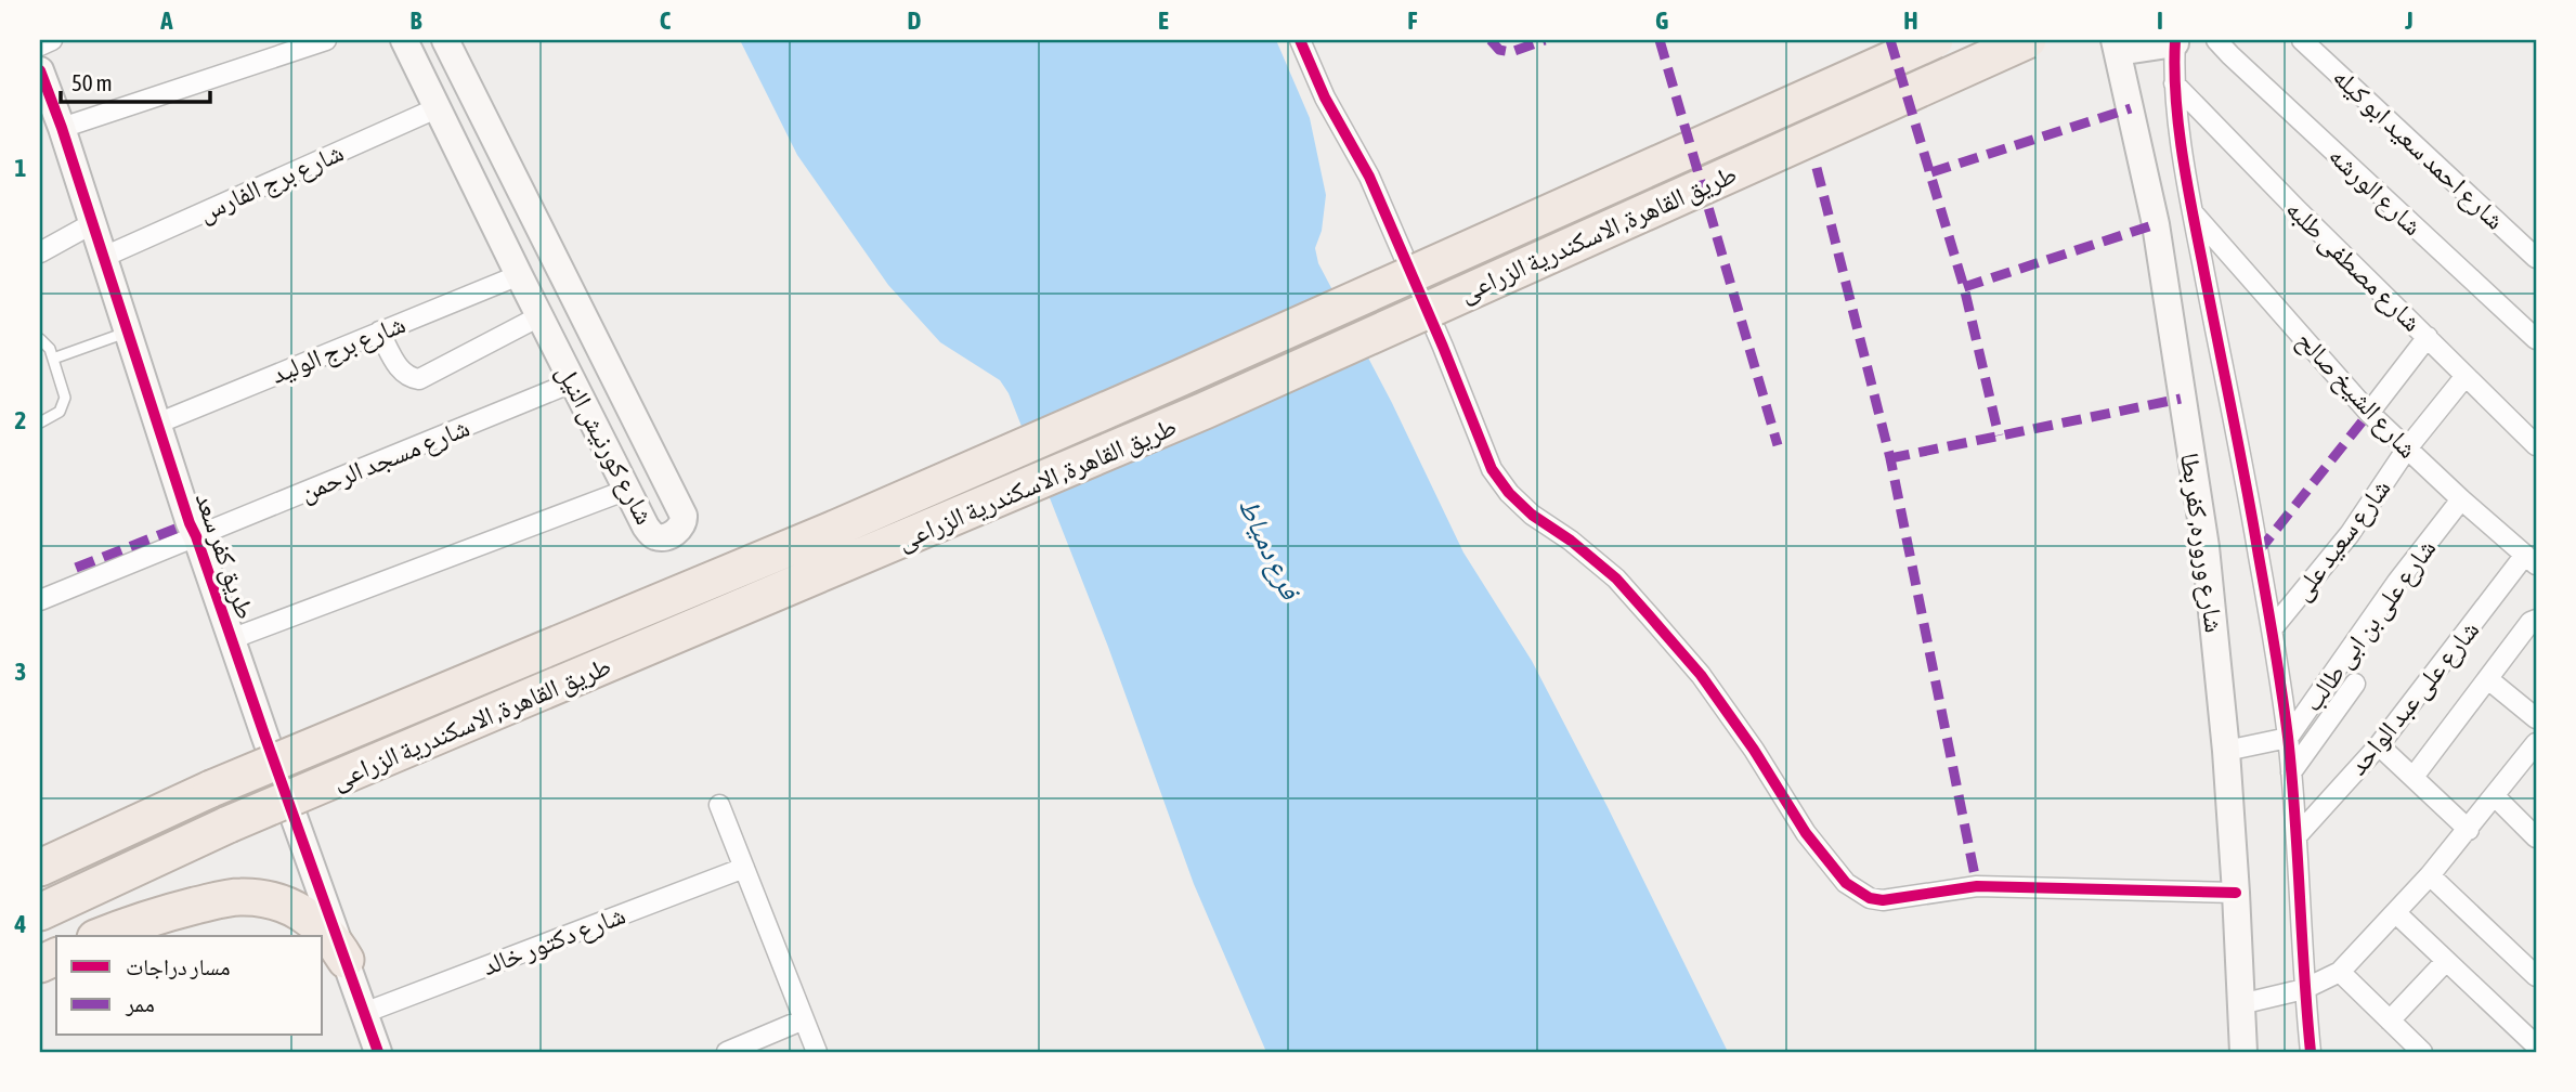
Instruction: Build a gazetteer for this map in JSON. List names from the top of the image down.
{
  "streets": {
    "highway": ["طريق القاهرة, الاسكندرية الزراعى"],
    "street": [
      "شارع احمد سعيد ابو كيله",
      "شارع برج الفارس",
      "شارع الورشه",
      "شارع مصطفى طلبه",
      "شارع برج الوليد",
      "شارع الشيخ صالح",
      "شارع كورنيش النيل",
      "شارع مسجد الرحمن",
      "شارع سعيد على",
      "شارع وروره, كفر بطا",
      "طريق كفر سعد",
      "شارع على بن ابى طالب",
      "شارع على عبد الواحد",
      "شارع دكتور خالد"
    ]
  },
  "crossings": [
    ["شارع برج الفارس", "شارع كورنيش النيل"],
    ["شارع برج الفارس", "طريق كفر سعد"],
    ["شارع مصطفى طلبه", "شارع سعيد على"],
    ["شارع برج الوليد", "شارع كورنيش النيل"],
    ["شارع برج الوليد", "طريق كفر سعد"],
    ["شارع الشيخ صالح", "شارع سعيد على"],
    ["شارع الشيخ صالح", "شارع على بن ابى طالب"],
    ["شارع الشيخ صالح", "شارع على عبد الواحد"],
    ["شارع كورنيش النيل", "شارع مسجد الرحمن"],
    ["شارع مسجد الرحمن", "طريق كفر سعد"],
    ["شارع وروره, كفر بطا", "شارع على بن ابى طالب"],
    ["طريق كفر سعد", "شارع دكتور خالد"]
  ],
  "water": ["فرع دمياط"],
  "legend": ["مسار دراجات", "ممر"],
  "scale_bar": "50 m",
  "grid": {
    "columns": [
      "A",
      "B",
      "C",
      "D",
      "E",
      "F",
      "G",
      "H",
      "I",
      "J"
    ],
    "rows": [
      "1",
      "2",
      "3",
      "4"
    ]
  }
}
